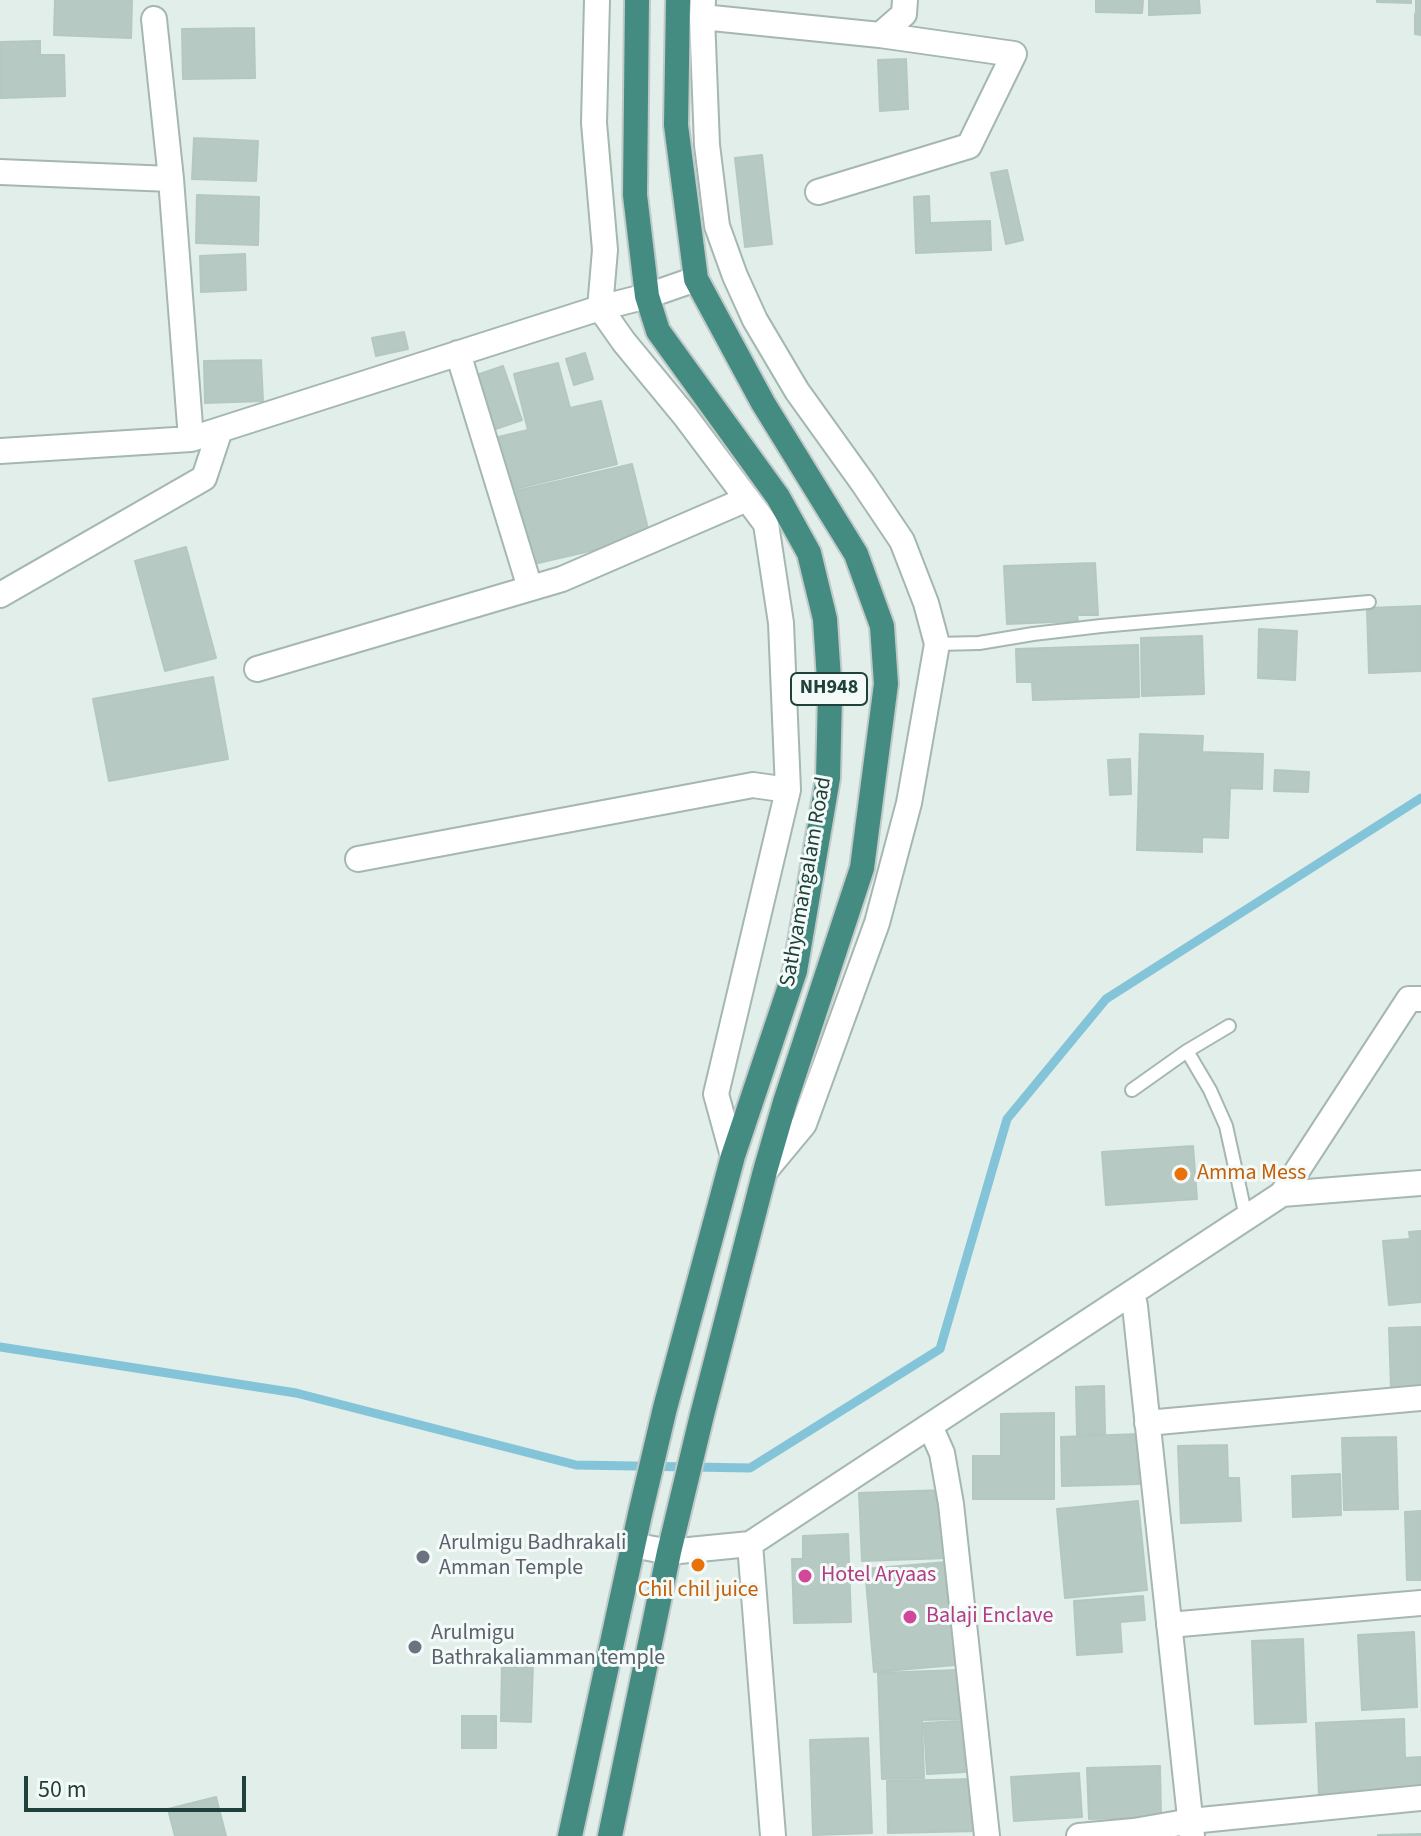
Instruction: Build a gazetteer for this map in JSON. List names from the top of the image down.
{
  "streets": {
    "highway": ["NH948", "Sathyamangalam Road"]
  },
  "places": [
    "Amma Mess",
    "Arulmigu Badhrakali Amman Temple",
    "Chil chil juice",
    "Hotel Aryaas",
    "Balaji Enclave",
    "Arulmigu Bathrakaliamman temple"
  ],
  "scale_bar": "50 m"
}
